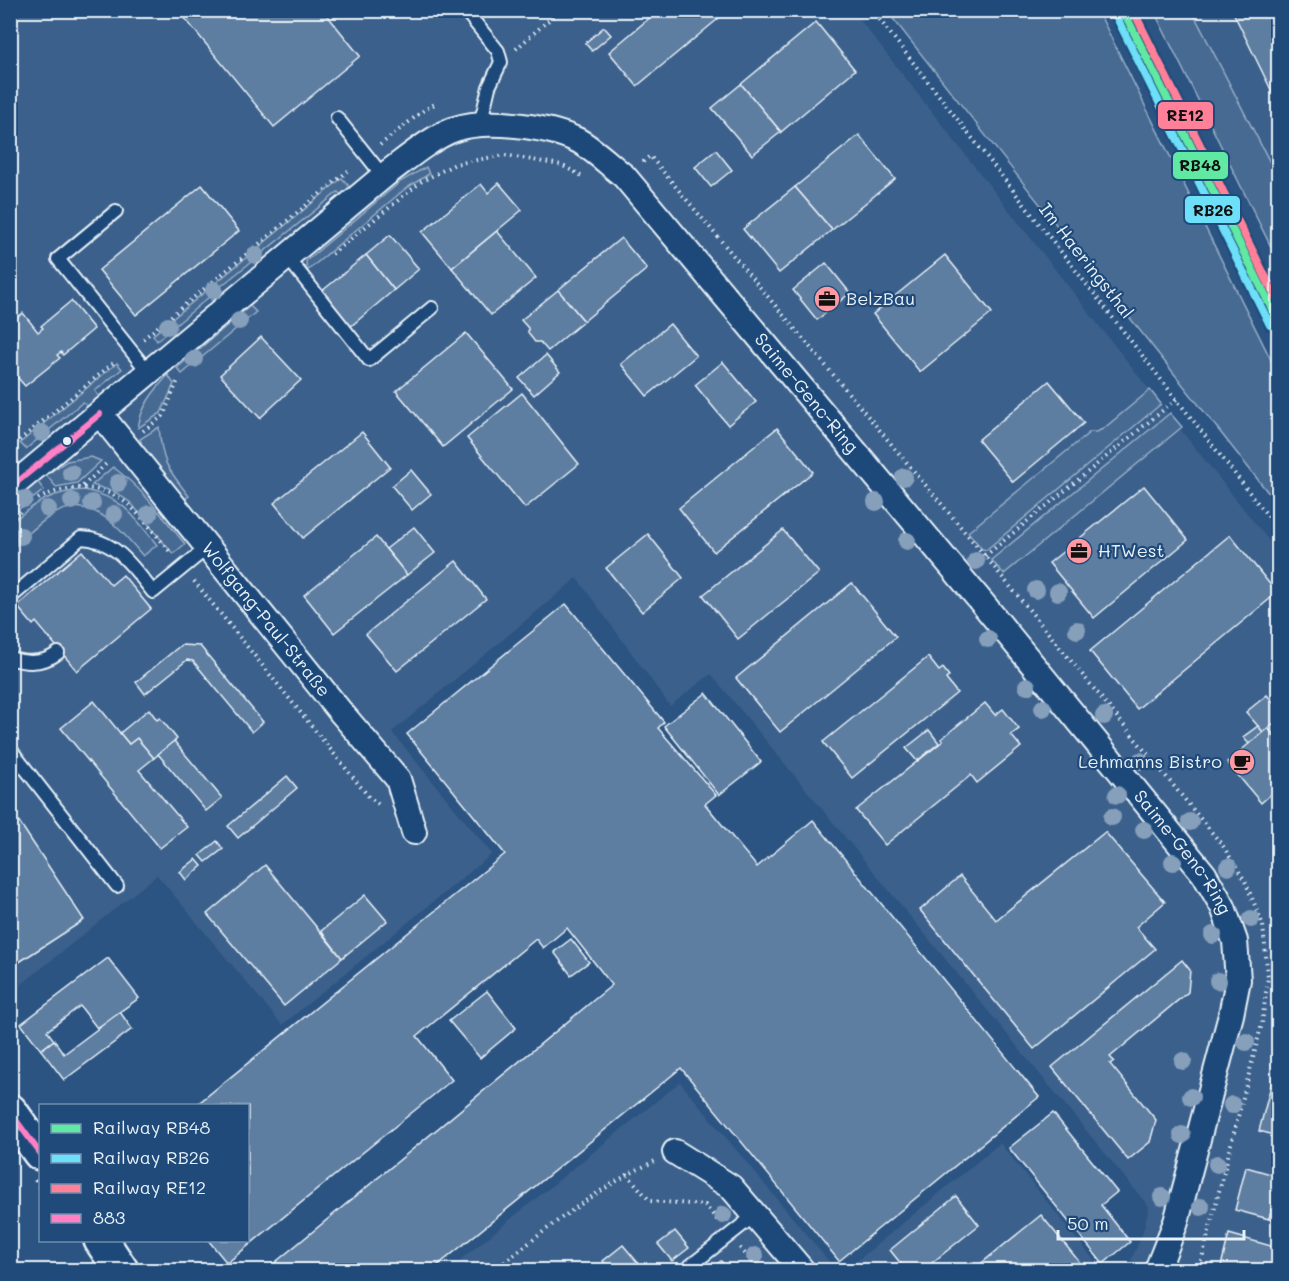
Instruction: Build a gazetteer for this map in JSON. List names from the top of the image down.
{
  "streets": {
    "street": ["Saime-Genc-Ring", "Wolfgang-Paul-Straße"],
    "path": ["Im Haeringsthal"]
  },
  "crossings": [
    ["Saime-Genc-Ring", "Wolfgang-Paul-Straße"]
  ],
  "places": {
    "office": ["BelzBau", "HTWest"],
    "cafe": ["Lehmanns Bistro"]
  },
  "lines": [
    "rail line RB48",
    "rail line RE12",
    "rail line RB26",
    "transit line 883"
  ],
  "legend": [
    "Railway RB48",
    "Railway RB26",
    "Railway RE12",
    "883"
  ],
  "scale_bar": "50 m"
}
